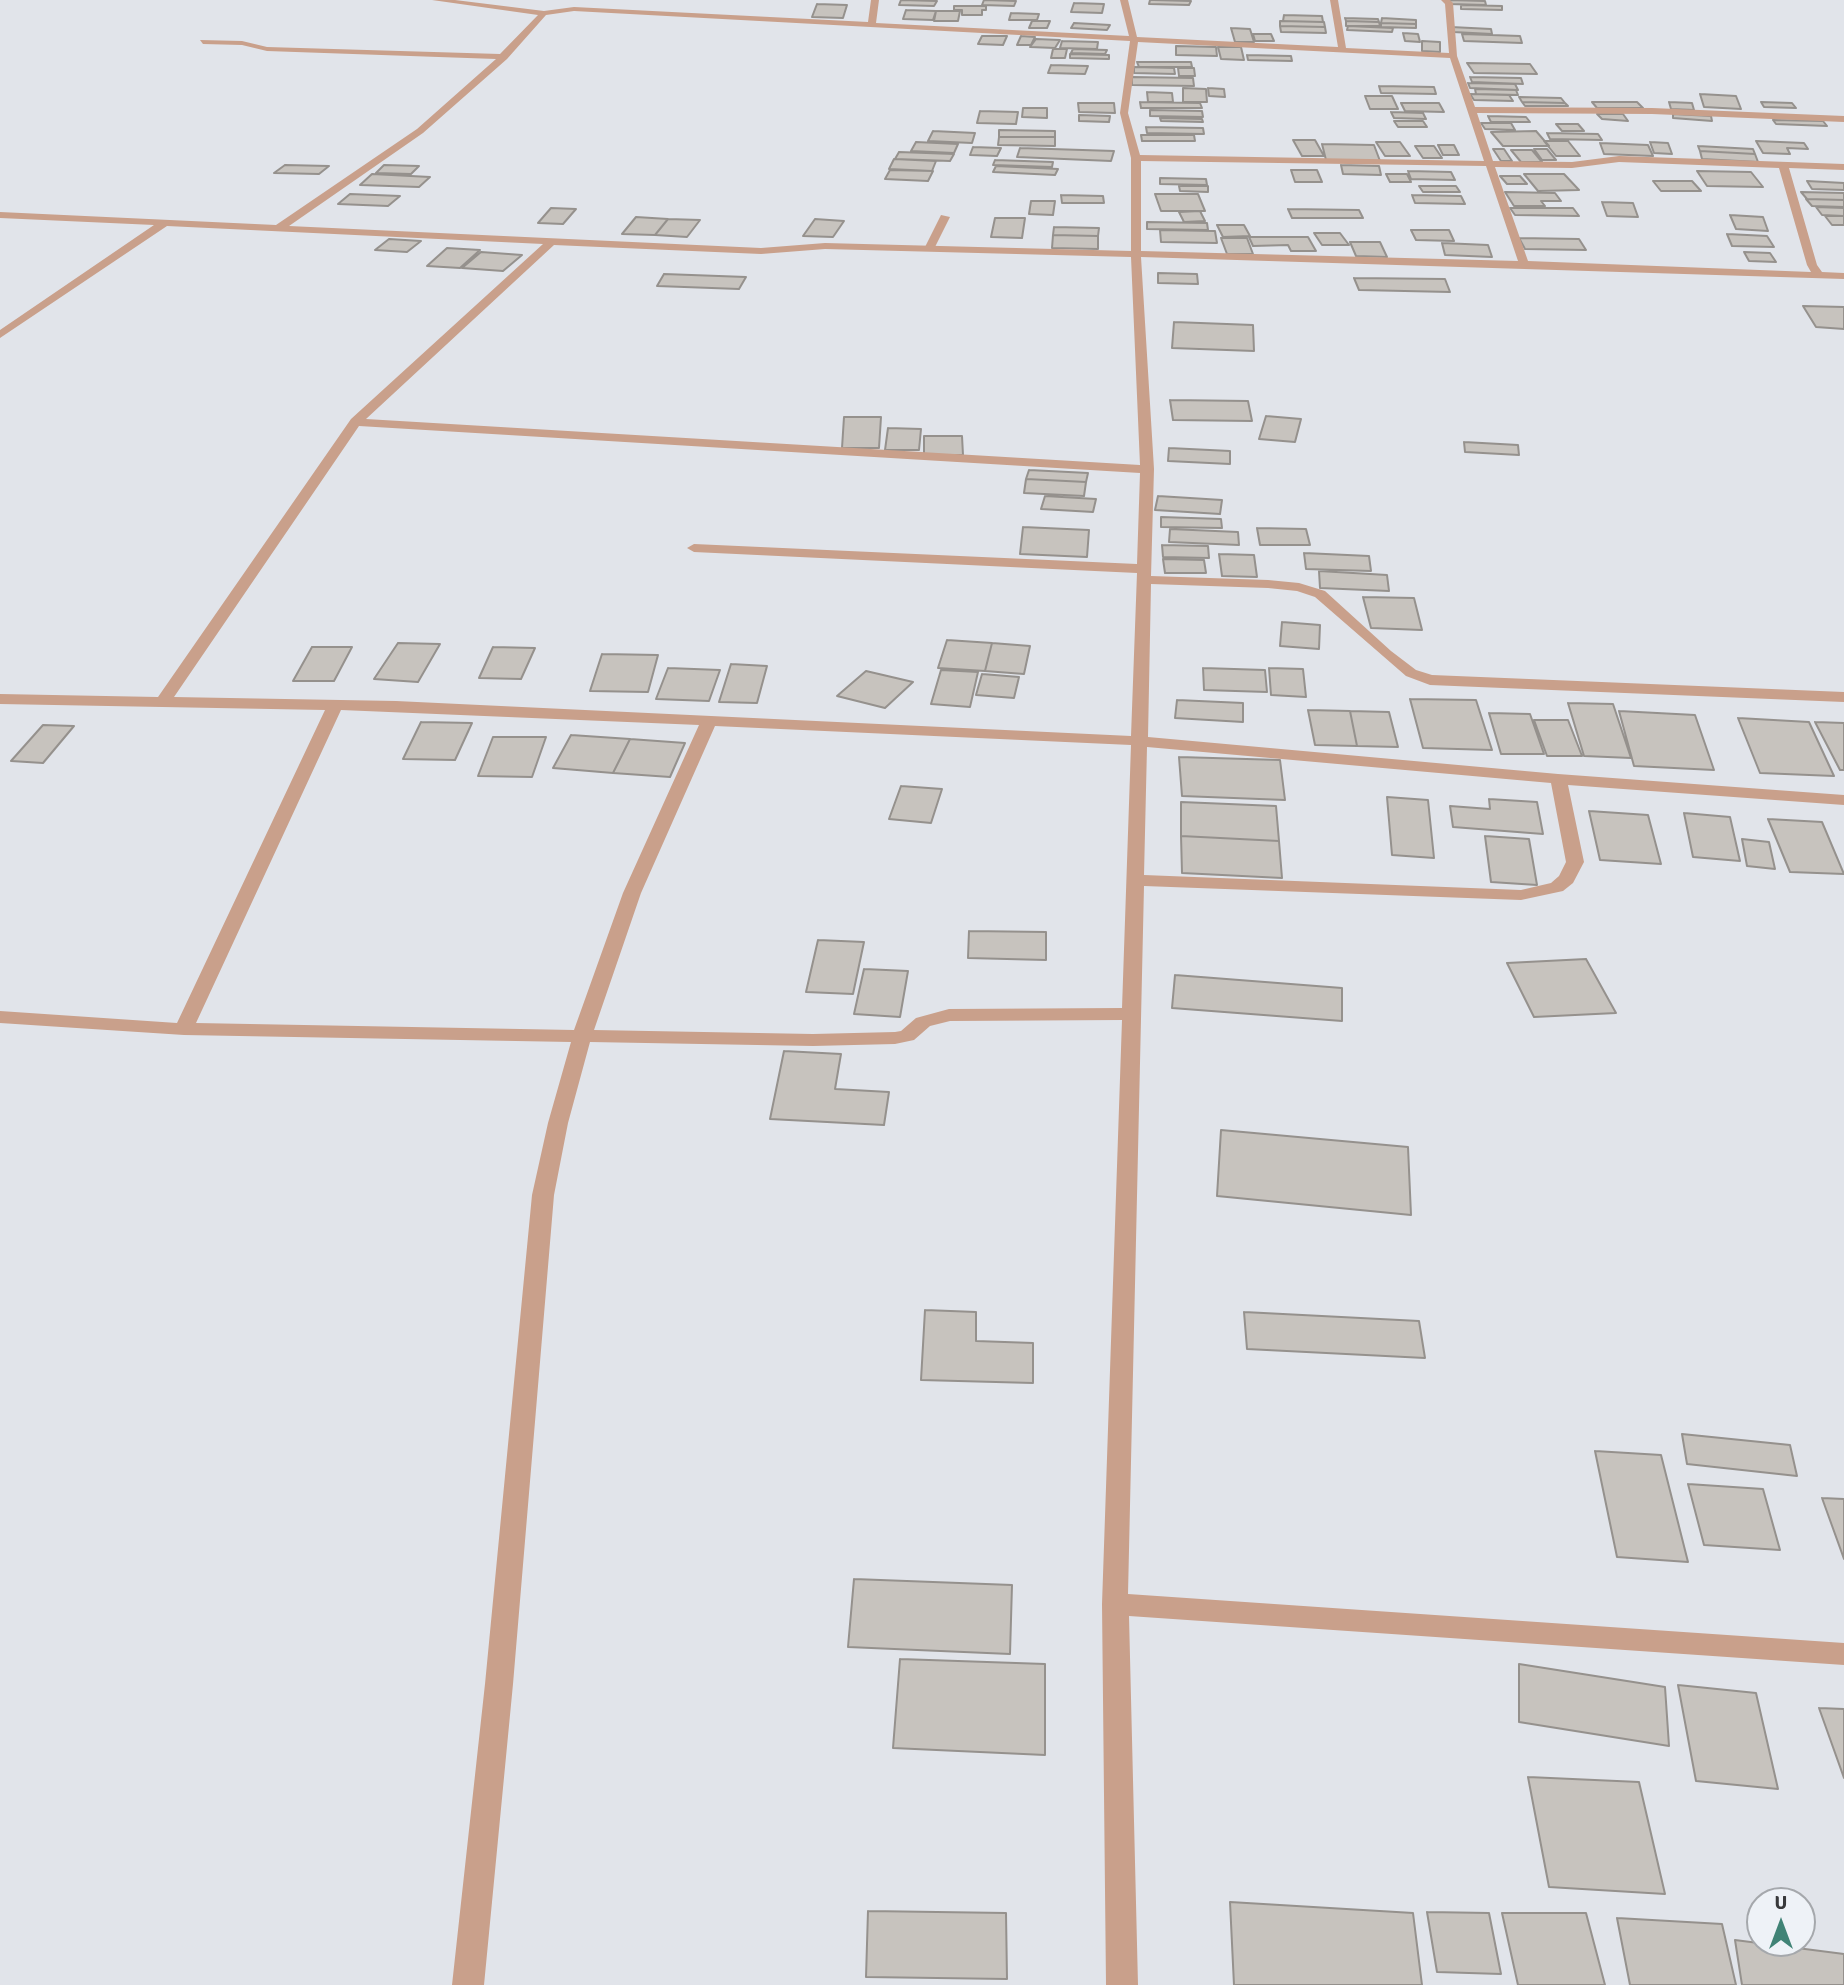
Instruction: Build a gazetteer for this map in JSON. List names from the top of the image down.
{
  "north": "top"
}
